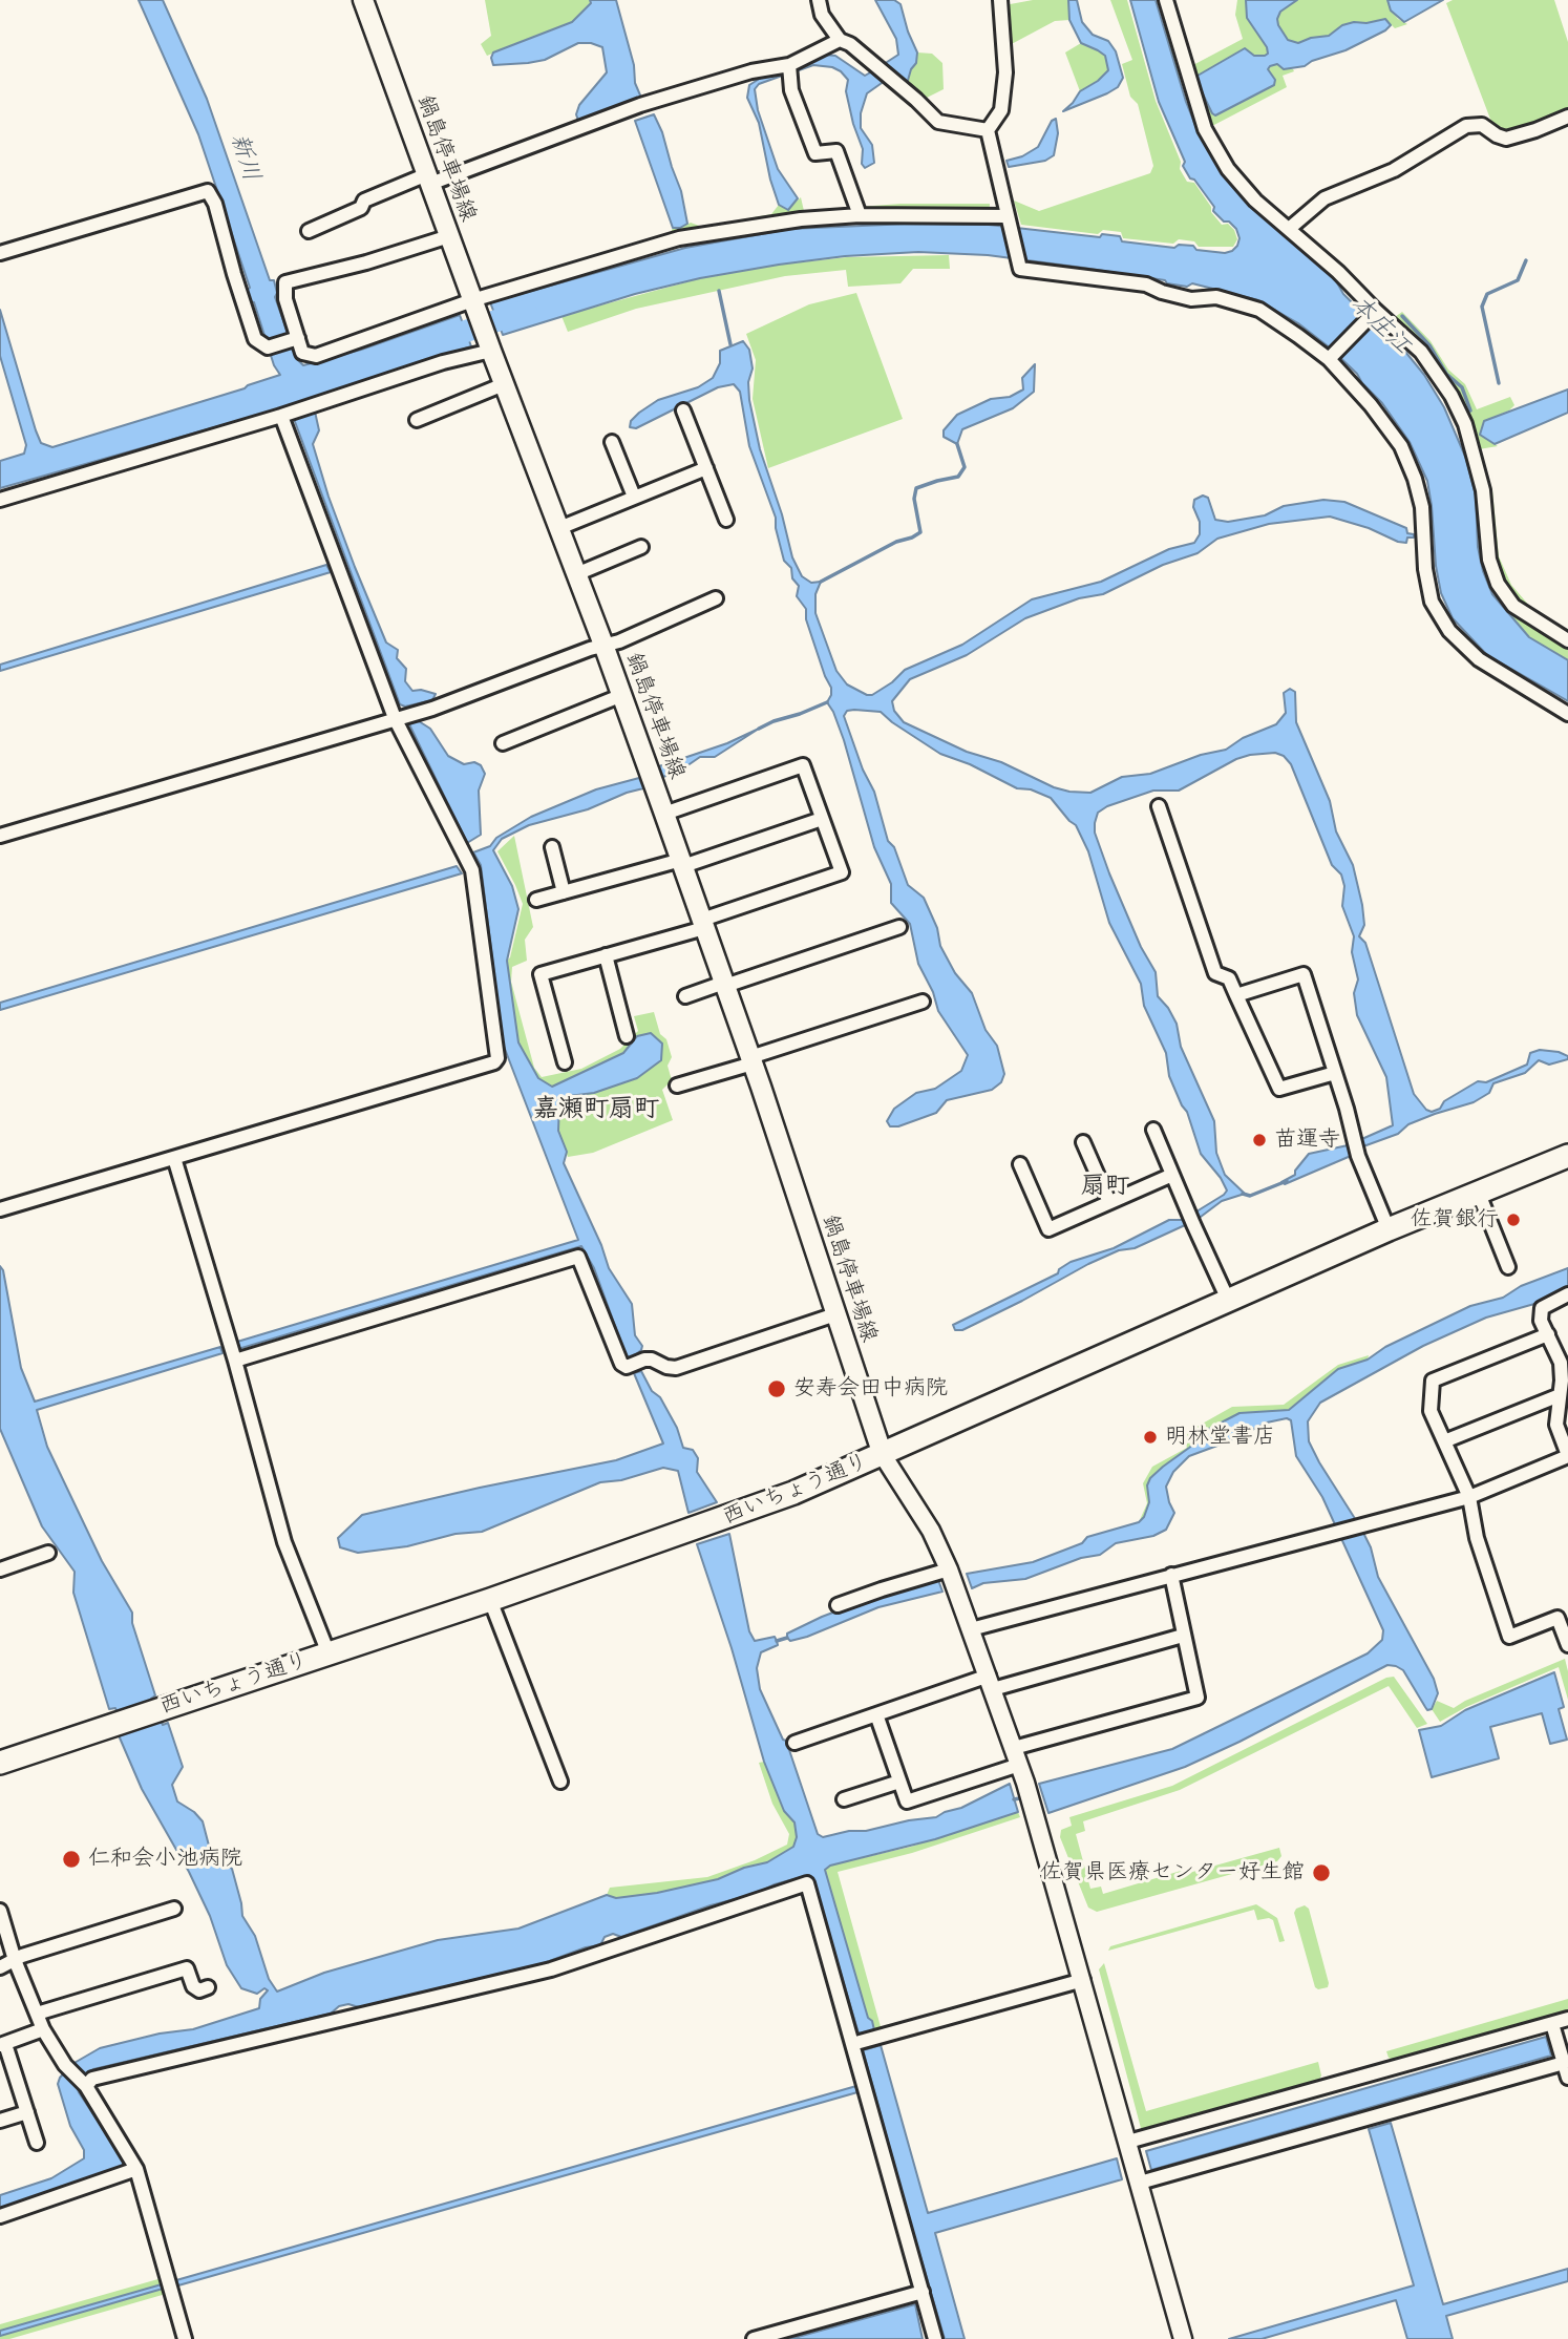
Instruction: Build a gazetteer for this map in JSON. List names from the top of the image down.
{
  "streets": {
    "highway": ["西いちょう通り"],
    "main road": ["鍋島停車場線"]
  },
  "crossings": [
    ["鍋島停車場線", "西いちょう通り"]
  ],
  "districts": ["嘉瀬町扇町", "扇町"],
  "water": ["新川", "本庄江"],
  "places": [
    "苗運寺",
    "佐賀銀行",
    "安寿会田中病院",
    "明林堂書店",
    "仁和会小池病院",
    "佐賀県医療センター好生館"
  ]
}
